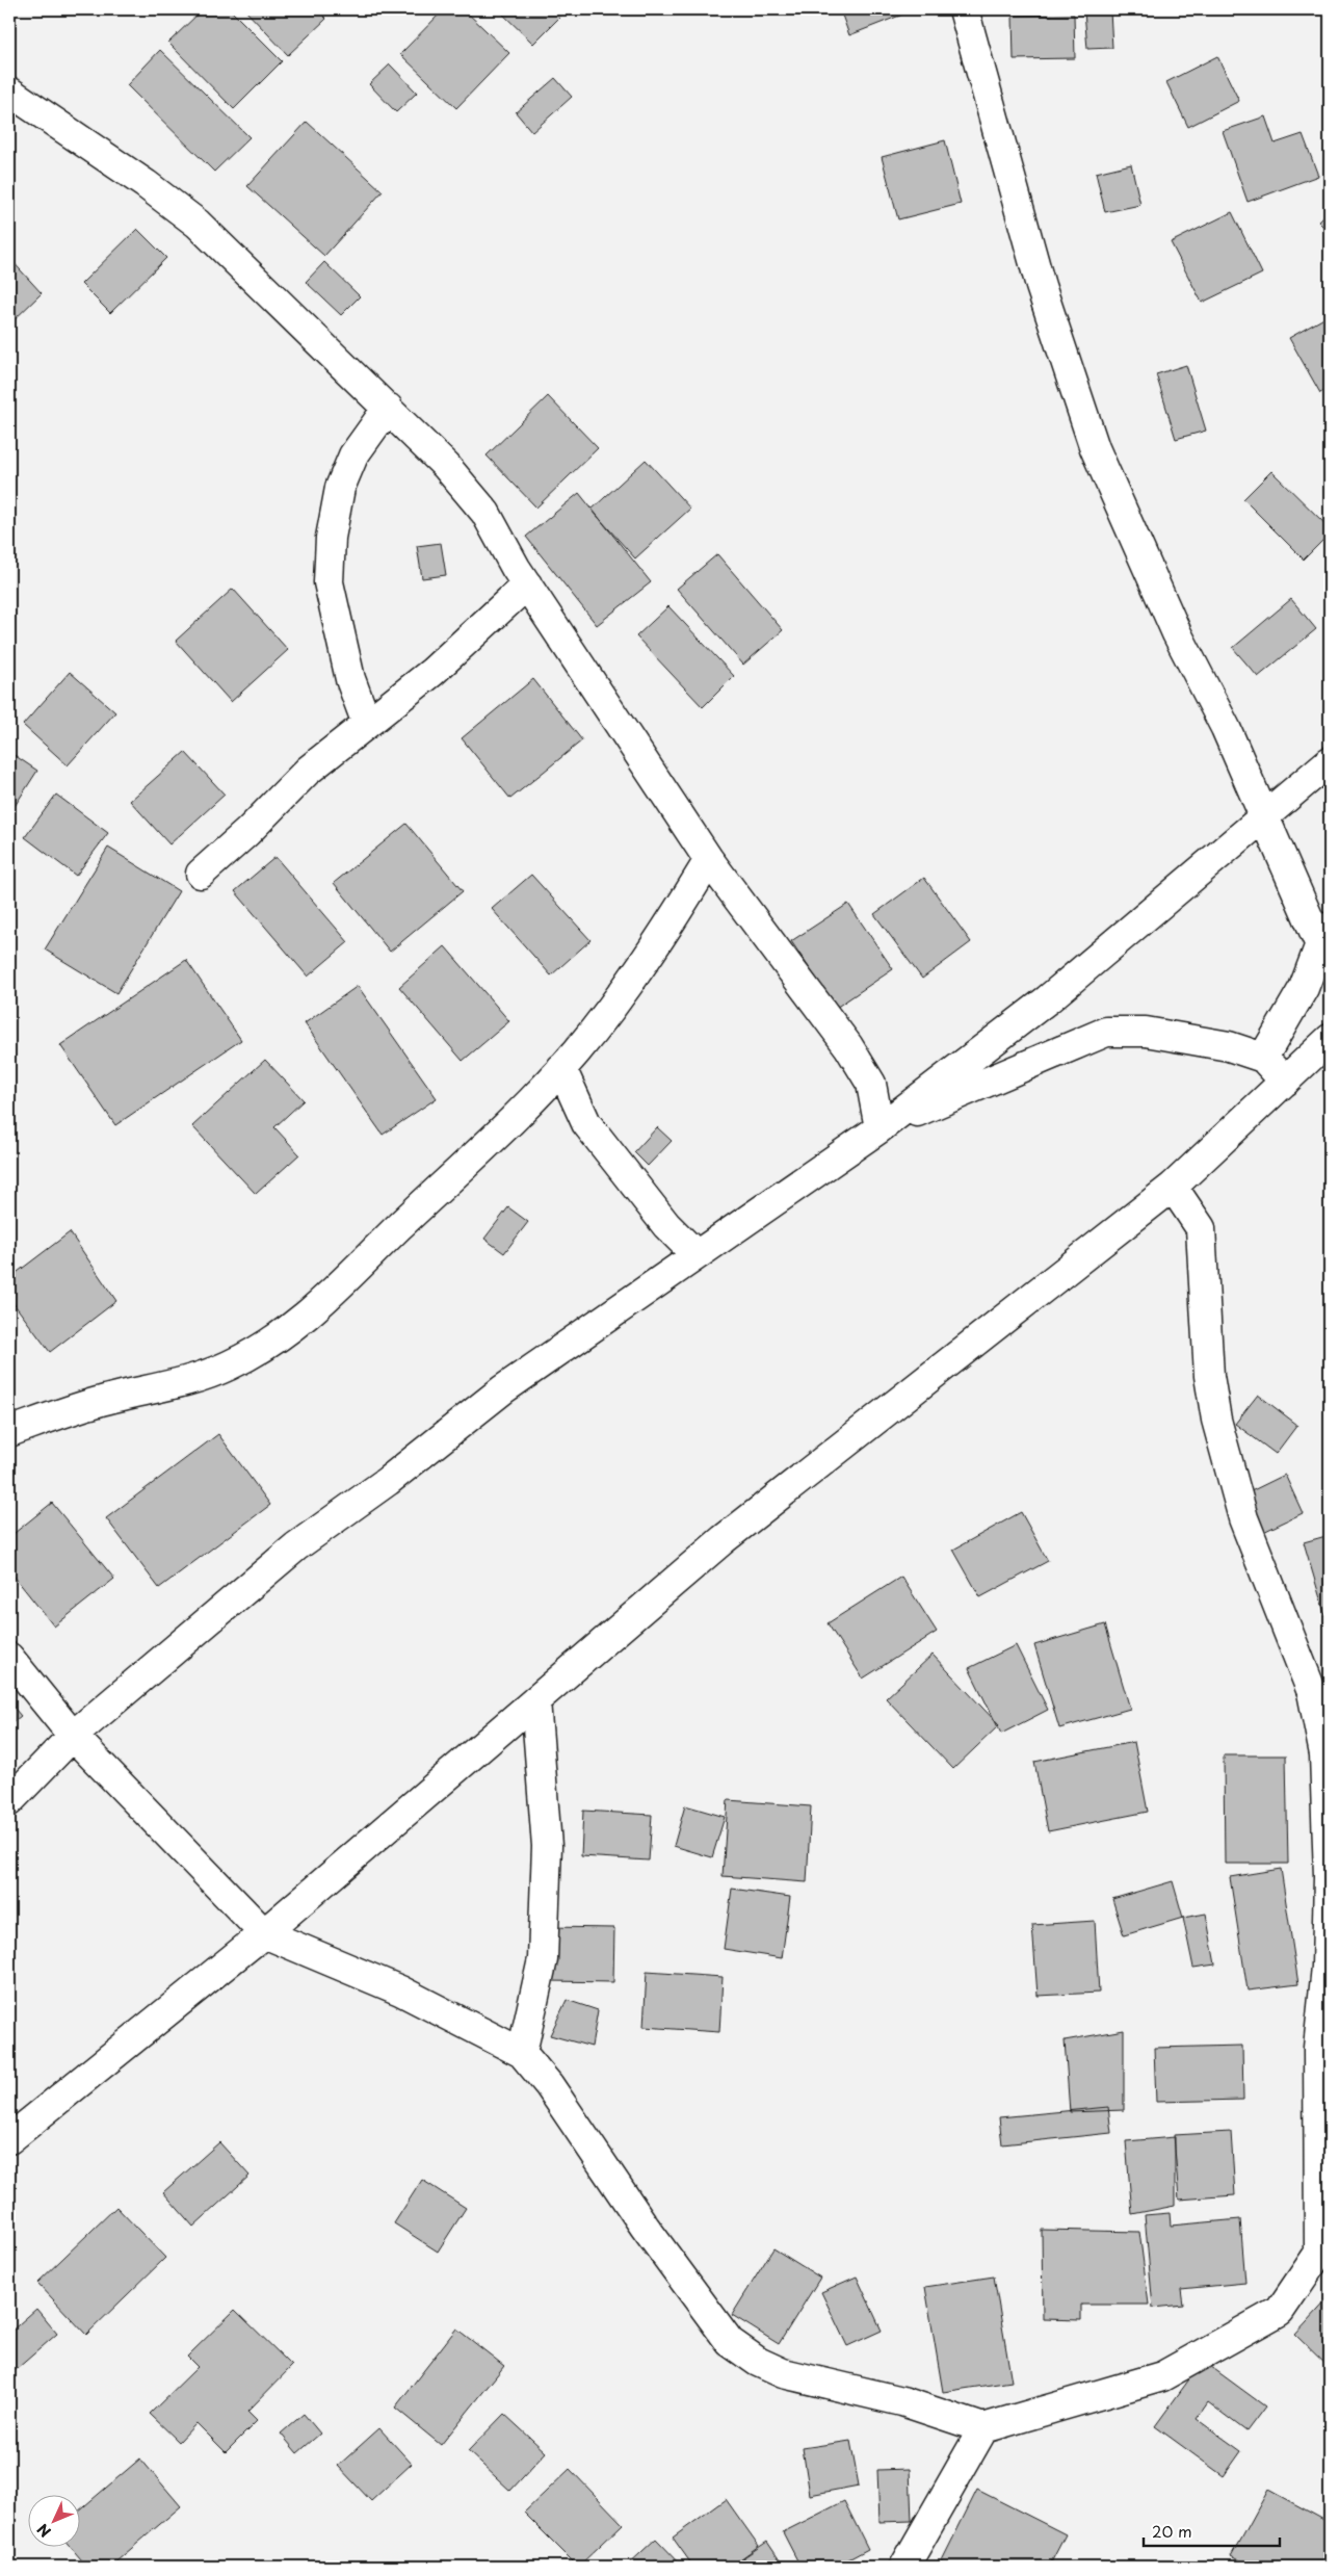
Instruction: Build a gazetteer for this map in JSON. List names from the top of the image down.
{
  "scale_bar": "20 m",
  "north": "bottom left"
}
